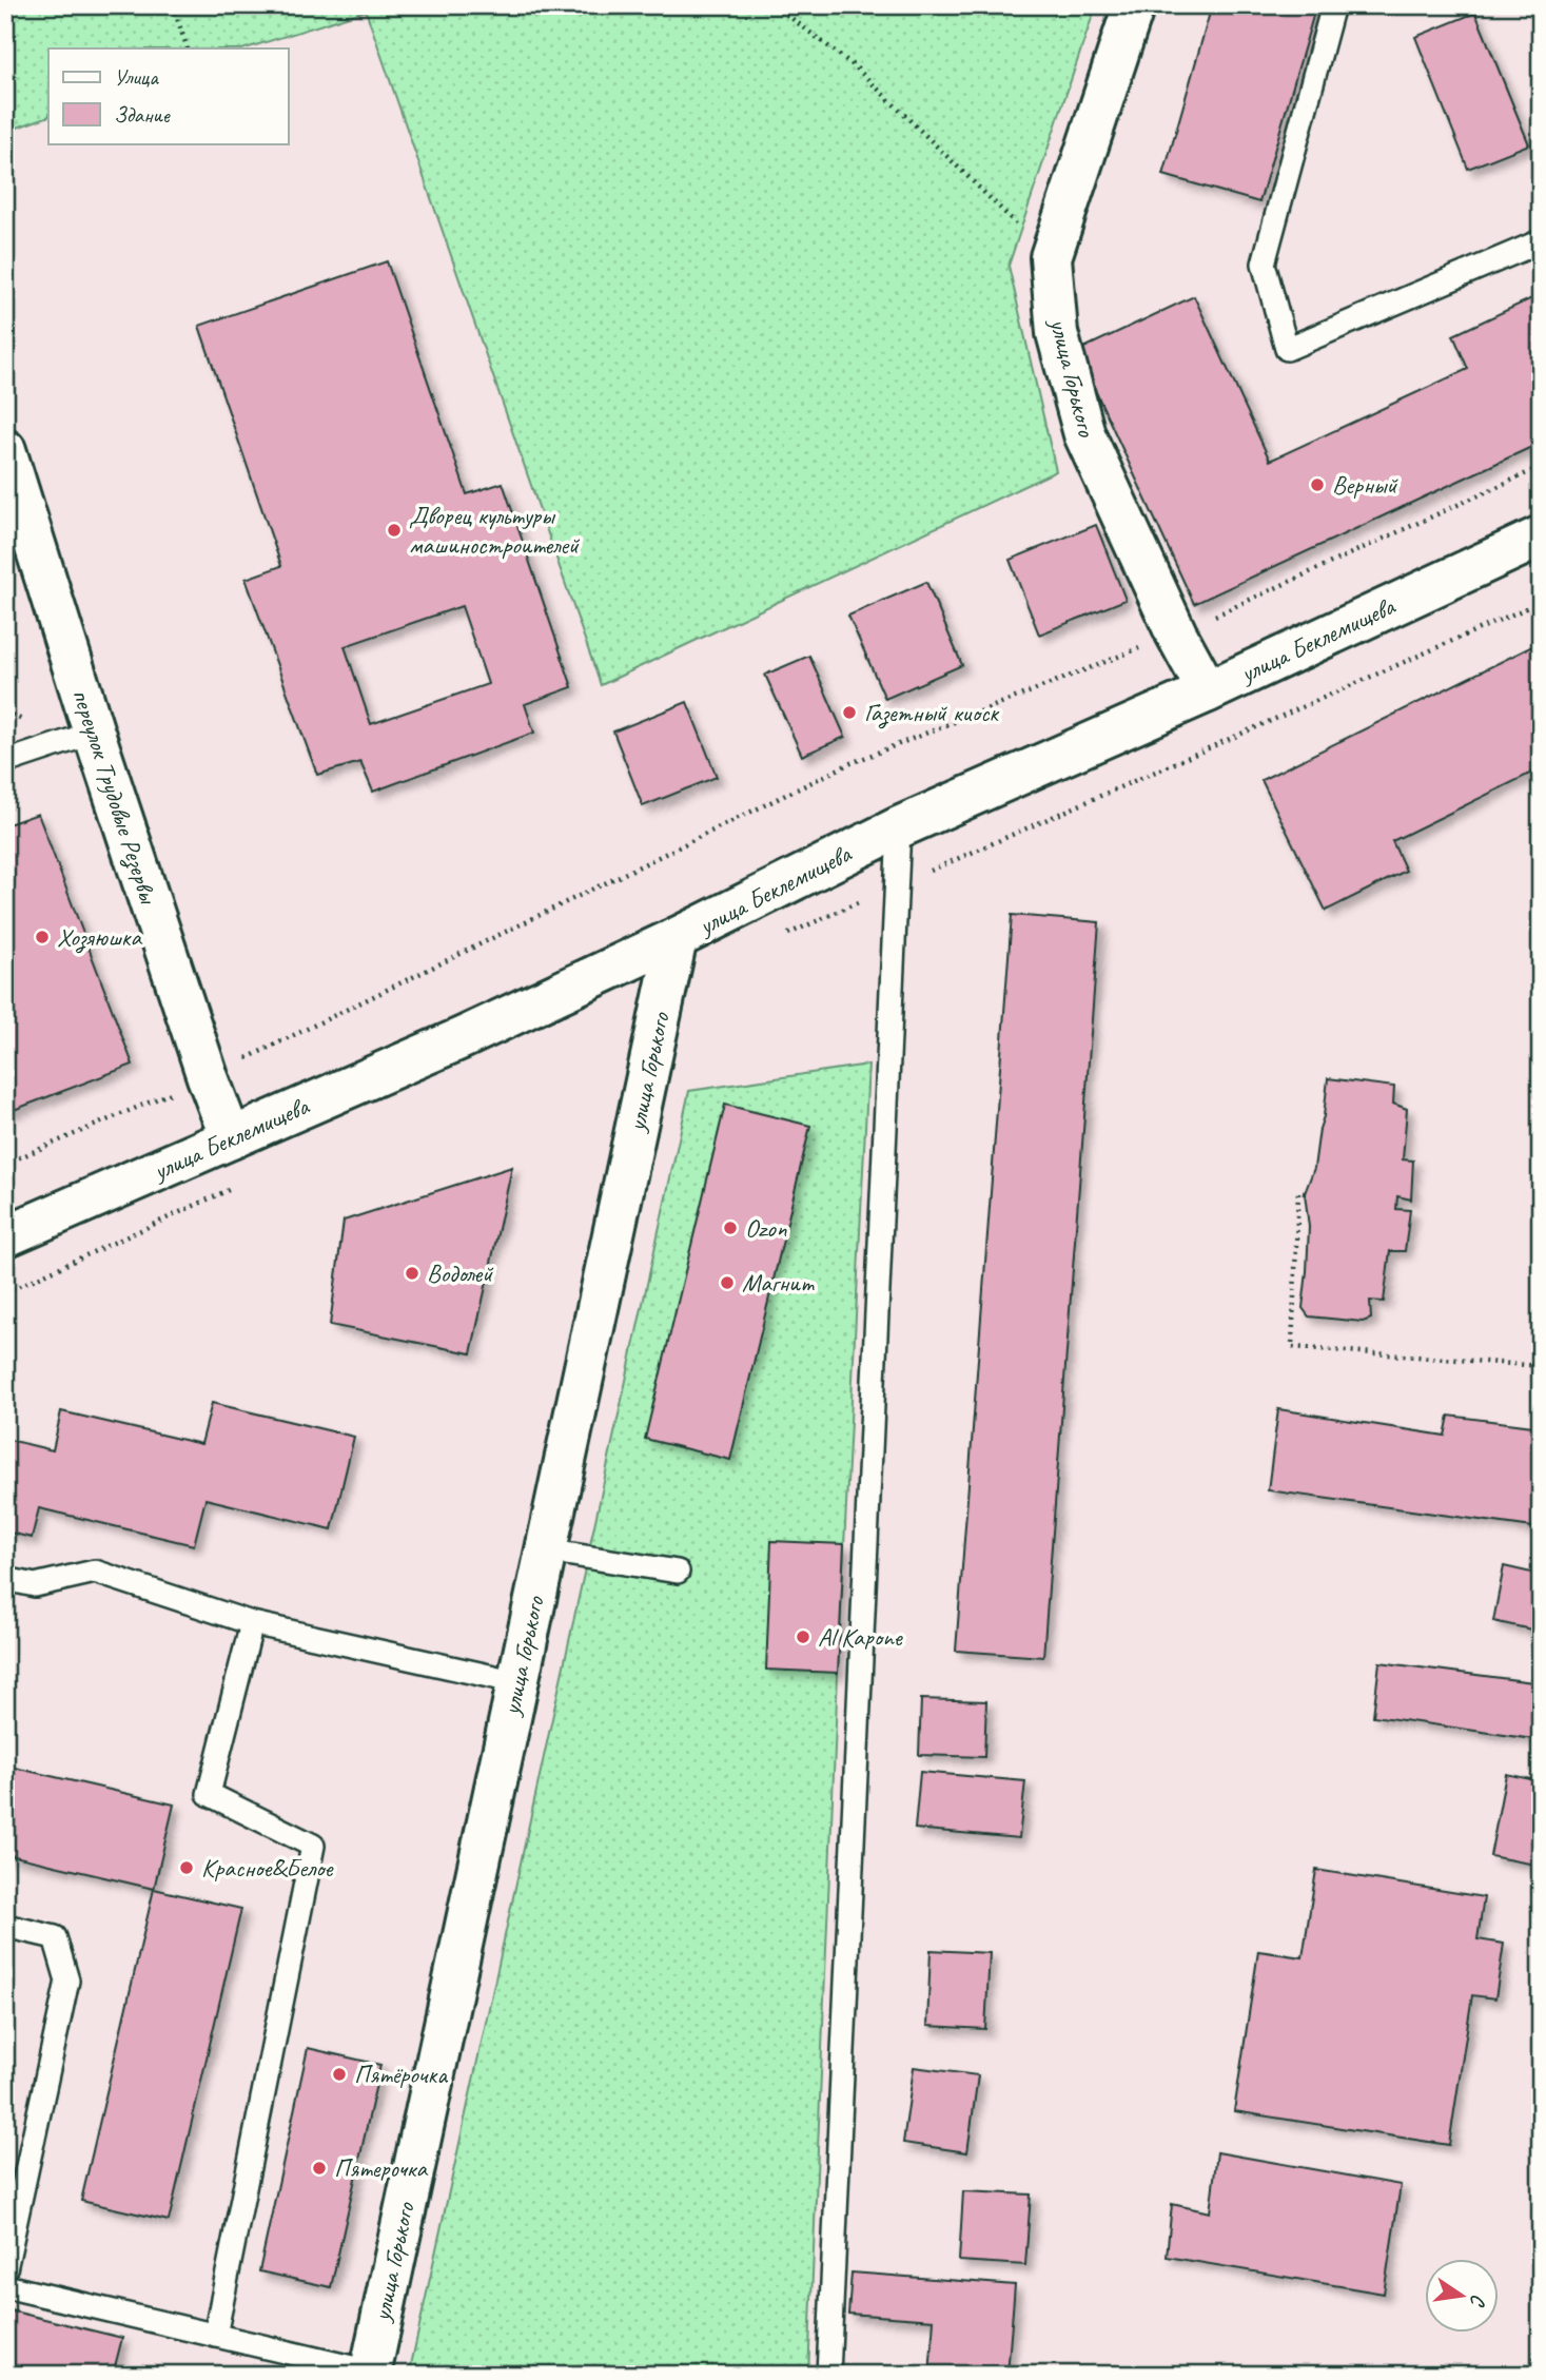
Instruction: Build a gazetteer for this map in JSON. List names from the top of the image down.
{
  "streets": {
    "street": ["улица Горького", "улица Беклемищева", "переулок Трудовые Резервы"]
  },
  "crossings": [
    ["улица Горького", "улица Беклемищева"],
    ["улица Беклемищева", "переулок Трудовые Резервы"]
  ],
  "places": [
    "Верный",
    "Дворец культуры машиностроителей",
    "Газетный киоск",
    "Хозяюшка",
    "Ozon",
    "Водолей",
    "Магнит",
    "Al Kapone",
    "Красное&Белое",
    "Пятёрочка",
    "Пятерочка"
  ],
  "legend": ["Улица", "Здание"],
  "north": "right"
}
